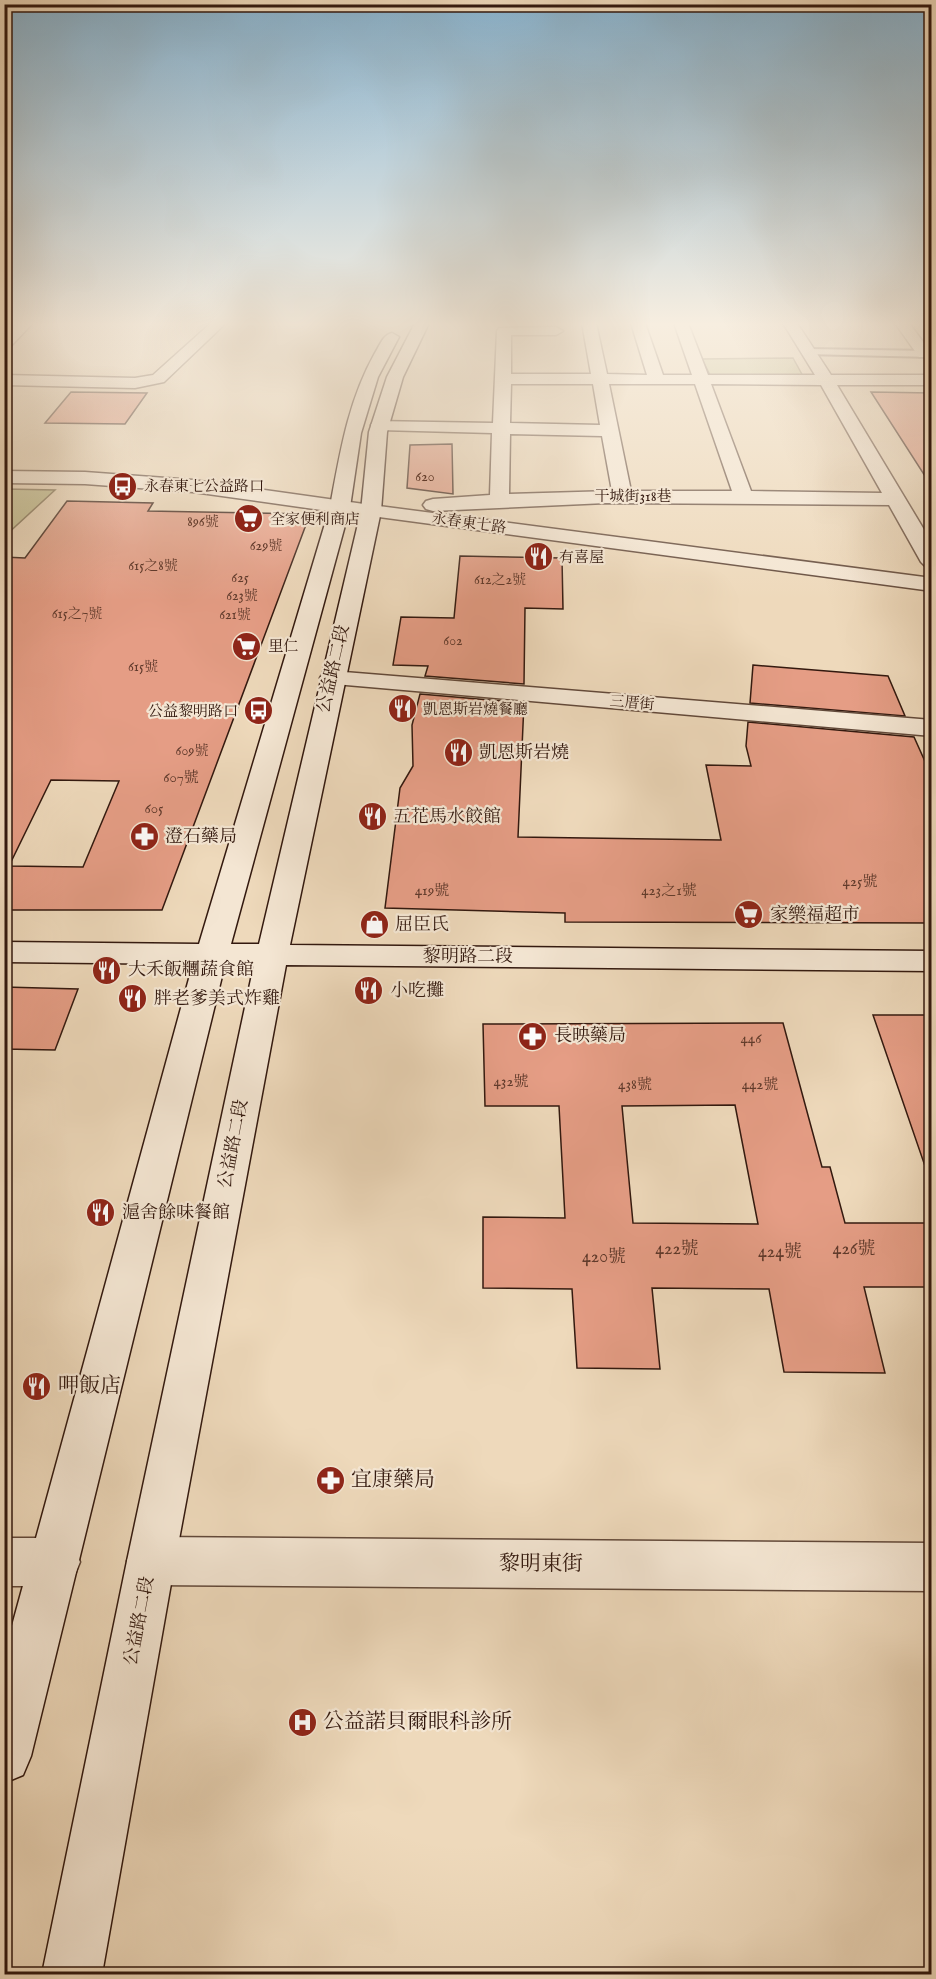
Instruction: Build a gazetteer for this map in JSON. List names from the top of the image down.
{
  "streets": {
    "street": [
      "干城街318巷",
      "永春東七路",
      "公益路二段",
      "三厝街",
      "黎明路二段",
      "黎明東街"
    ]
  },
  "crossings": [
    ["干城街318巷", "永春東七路"],
    ["干城街318巷", "公益路二段"],
    ["永春東七路", "公益路二段"],
    ["公益路二段", "三厝街"],
    ["公益路二段", "黎明路二段"],
    ["公益路二段", "黎明東街"]
  ],
  "places": {
    "bus stop": ["永春東七公益路口", "公益黎明路口"],
    "supermarket": ["全家便利商店", "里仁", "家樂福超市"],
    "restaurant": [
      "有喜屋",
      "凱恩斯岩燒餐廳",
      "凱恩斯岩燒",
      "五花馬水餃館",
      "大禾飯糰蔬食館",
      "小吃攤",
      "胖老爹美式炸雞",
      "滬舍餘味餐館",
      "呷飯店"
    ],
    "pharmacy": ["澄石藥局", "長映藥局", "宜康藥局"],
    "shop": ["屈臣氏"],
    "hospital": ["公益諾貝爾眼科診所"]
  },
  "house_numbers": [
    "620",
    "896號",
    "629號",
    "615之8號",
    "625",
    "612之2號",
    "623號",
    "615之7號",
    "621號",
    "602",
    "615號",
    "609號",
    "607號",
    "605",
    "425號",
    "419號",
    "423之1號",
    "446",
    "432號",
    "438號",
    "442號",
    "422號",
    "426號",
    "424號",
    "420號"
  ]
}
